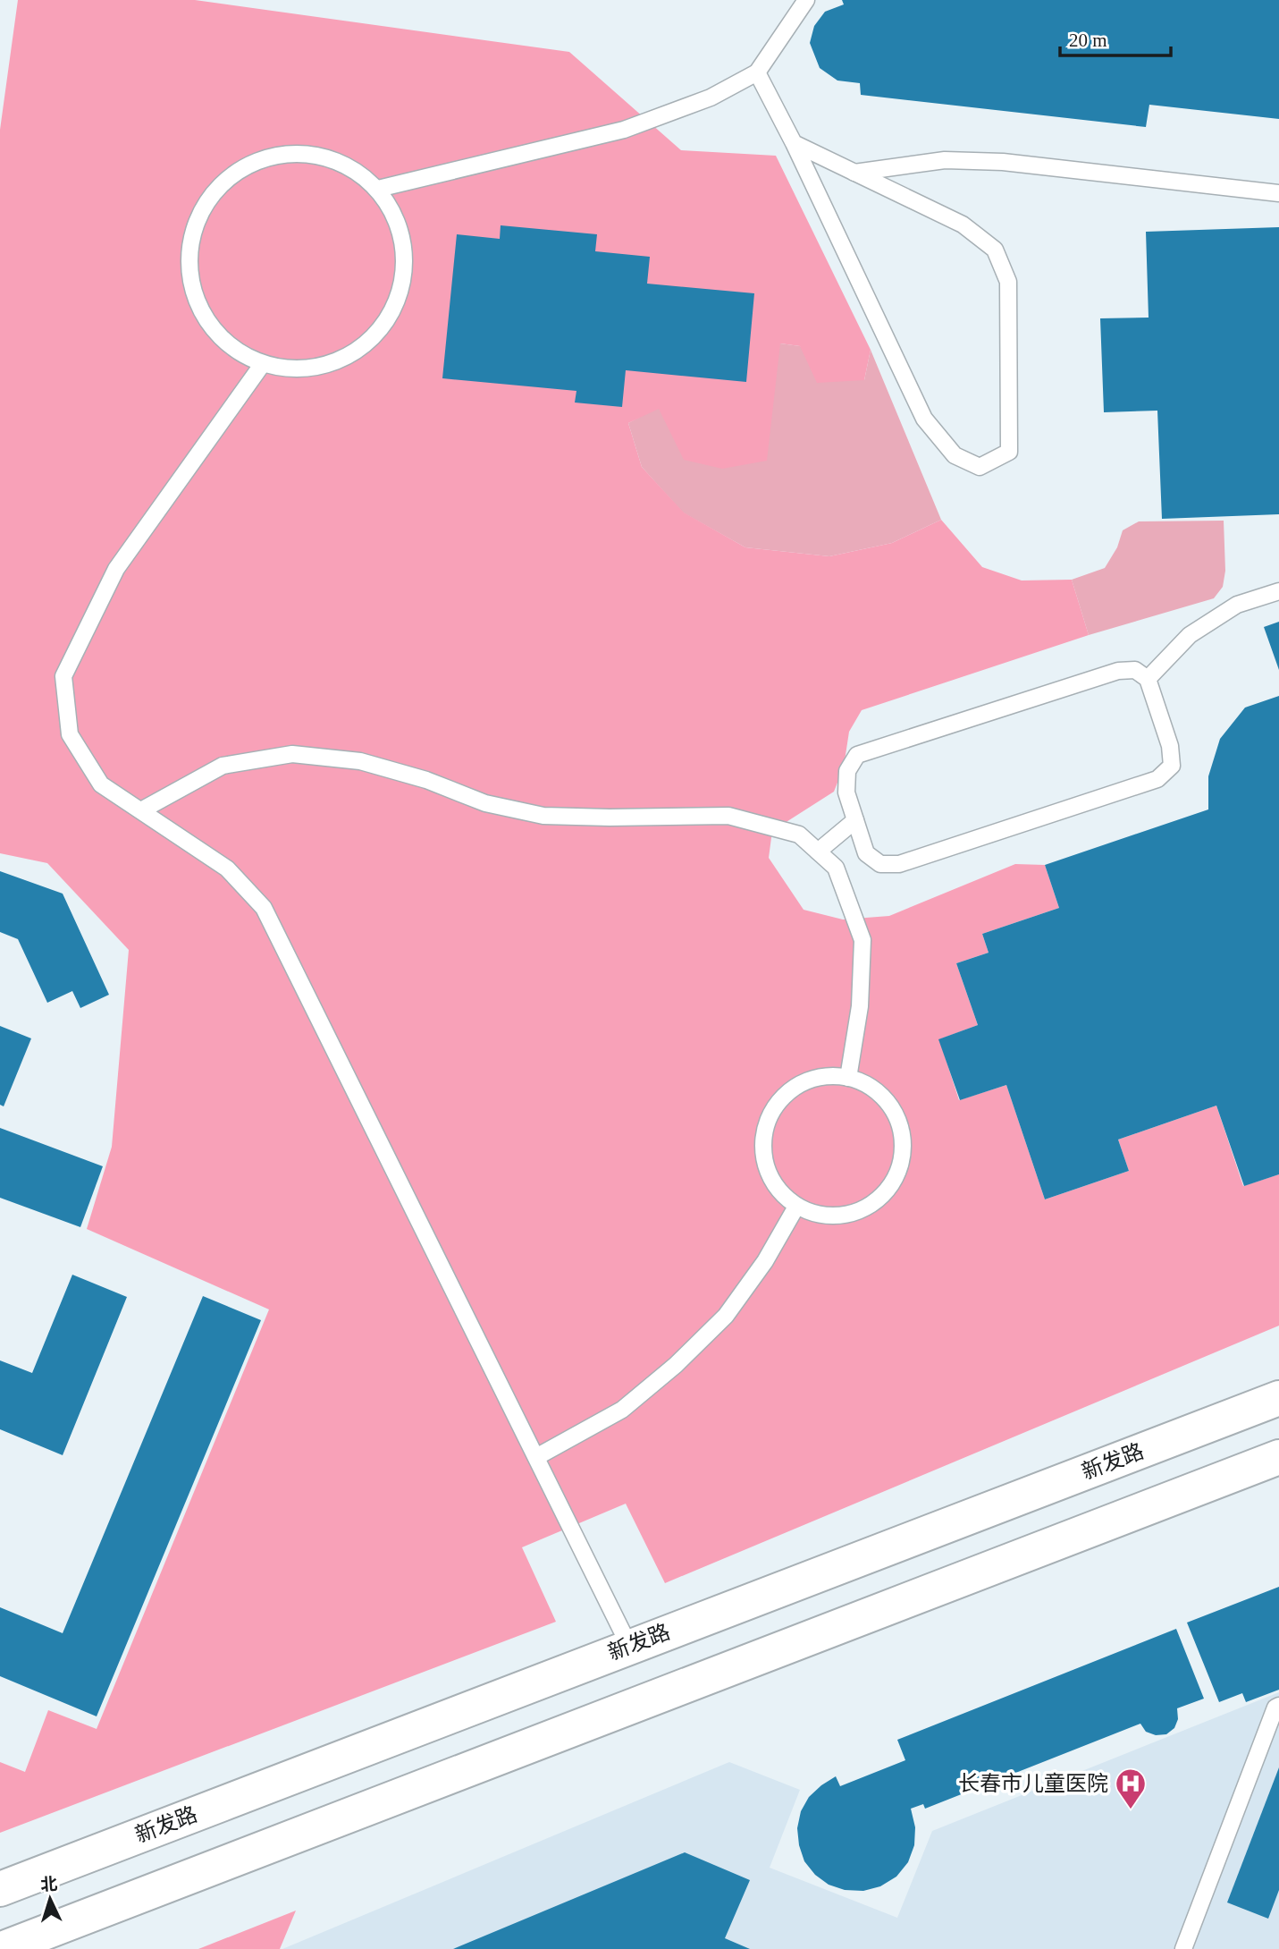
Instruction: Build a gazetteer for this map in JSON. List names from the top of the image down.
{
  "streets": {
    "main road": ["新发路"]
  },
  "places": {
    "hospital": ["长春市儿童医院"]
  },
  "scale_bar": "20 m",
  "north": "top"
}
